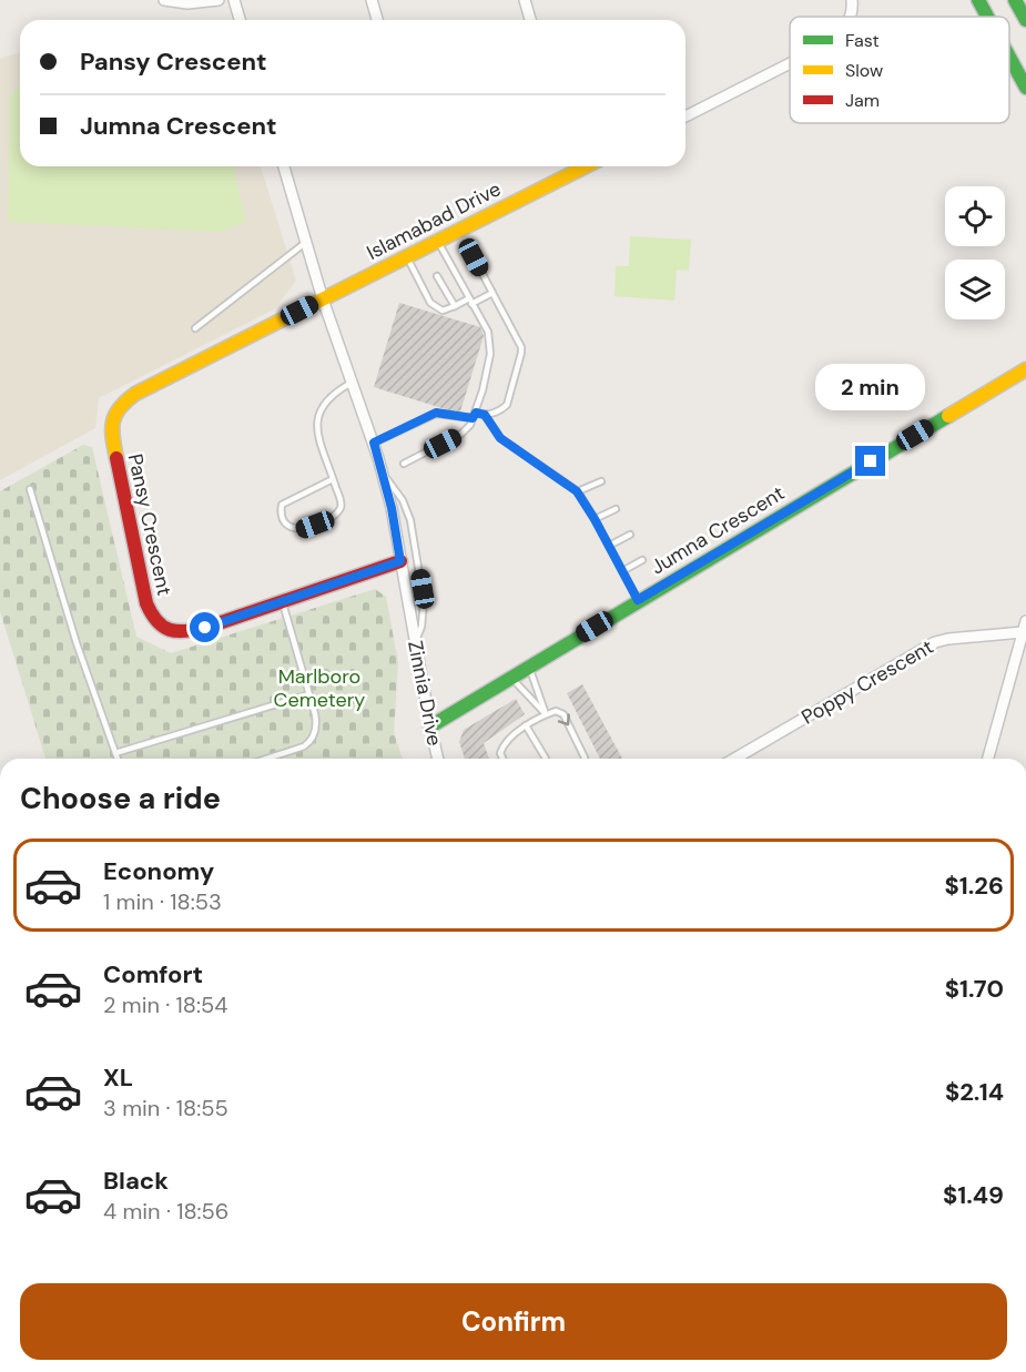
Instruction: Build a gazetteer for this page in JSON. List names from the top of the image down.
{
  "streets": {
    "street": [
      "Islamabad Drive",
      "Pansy Crescent",
      "Jumna Crescent",
      "Poppy Crescent",
      "Zinnia Drive"
    ]
  },
  "crossings": [
    ["Islamabad Drive", "Pansy Crescent"],
    ["Islamabad Drive", "Zinnia Drive"],
    ["Pansy Crescent", "Zinnia Drive"],
    ["Jumna Crescent", "Zinnia Drive"]
  ],
  "parks": ["Marlboro Cemetery"],
  "legend": ["Fast", "Slow", "Jam"],
  "page": {
    "banner": ["Pansy Crescent", "Jumna Crescent"],
    "bubble": "2 min",
    "heading": "Choose a ride",
    "list": [
      {
        "name": "Economy",
        "note": "1 min · 18:53",
        "value": "$1.26"
      },
      {
        "name": "Comfort",
        "note": "2 min · 18:54",
        "value": "$1.70"
      },
      {
        "name": "XL",
        "note": "3 min · 18:55",
        "value": "$2.14"
      },
      {
        "name": "Black",
        "note": "4 min · 18:56",
        "value": "$1.49"
      }
    ],
    "buttons": "Confirm"
  }
}
